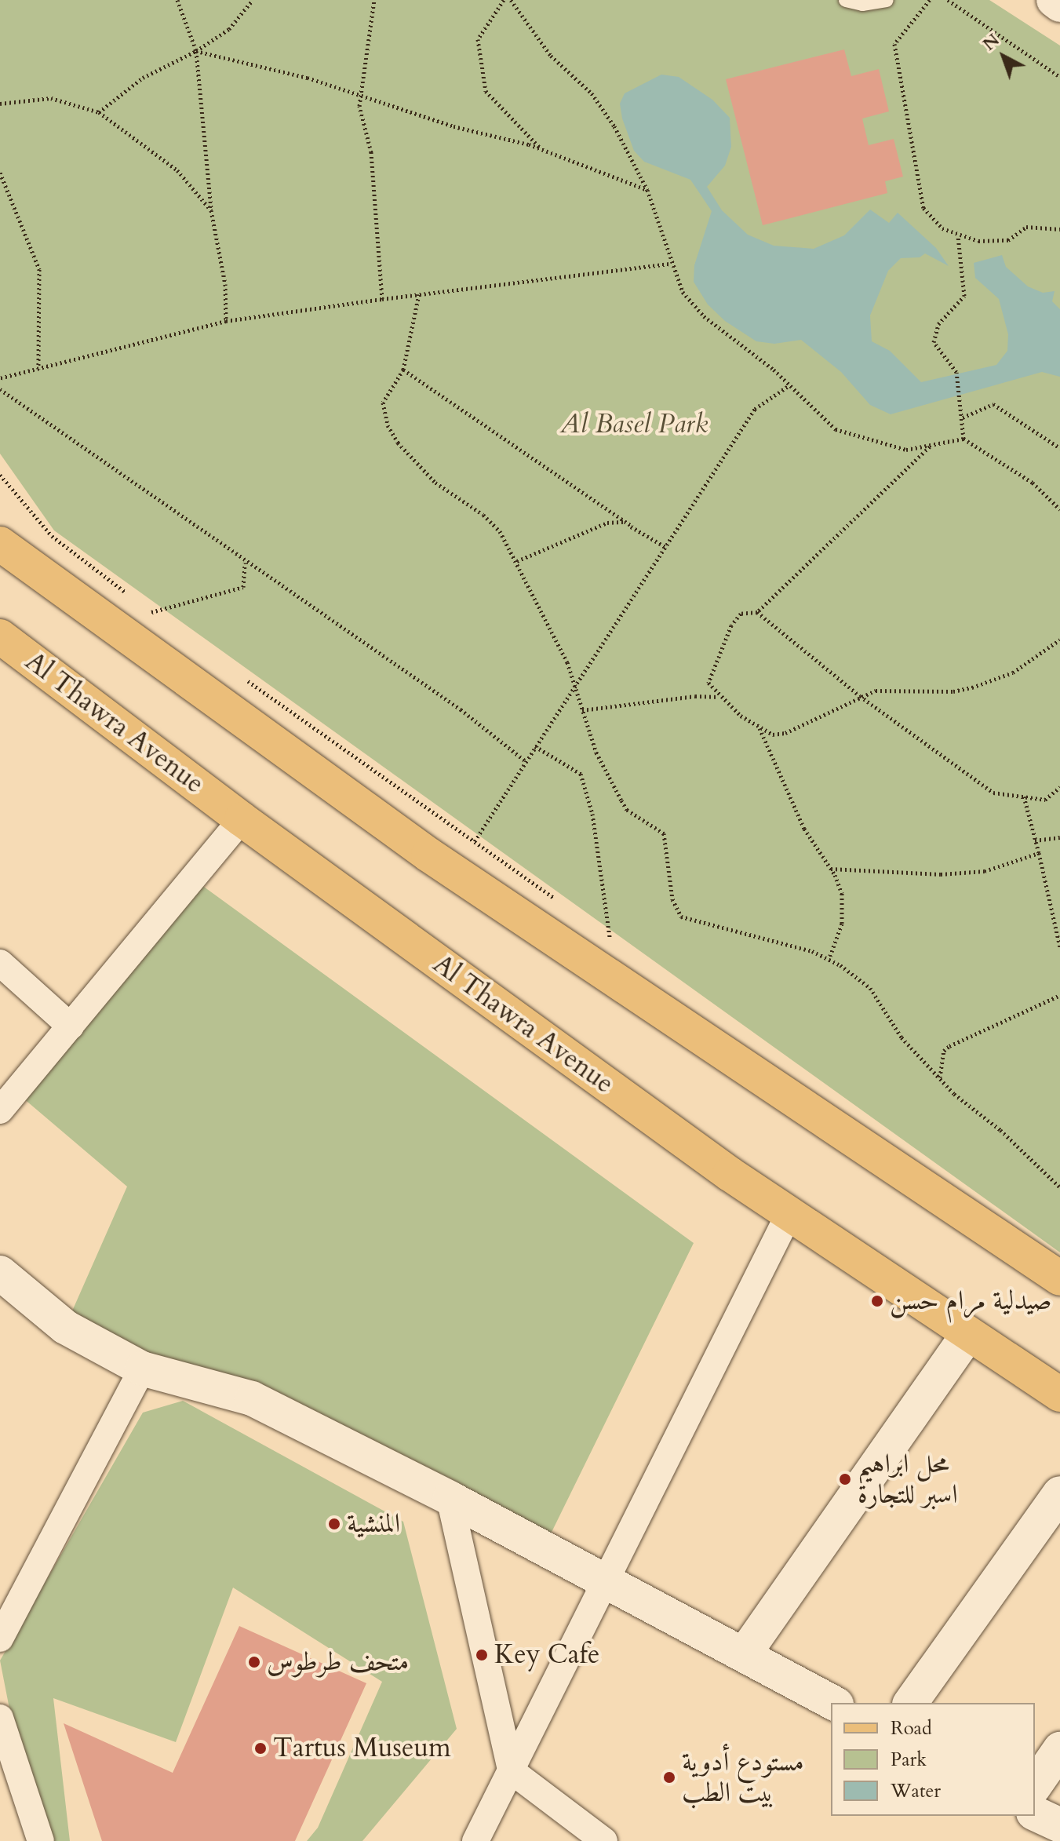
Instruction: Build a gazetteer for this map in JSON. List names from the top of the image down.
{
  "streets": {
    "main road": ["Al Thawra Avenue"]
  },
  "parks": ["Al Basel Park"],
  "places": [
    "صيدلية مرام حسن",
    "محل ابراهيم اسبر للتجارة",
    "المنشية",
    "Key Cafe",
    "متحف طرطوس",
    "Tartus Museum",
    "مستودع أدوية بيت الطب"
  ],
  "legend": ["Road", "Park", "Water"],
  "north": "top left"
}
